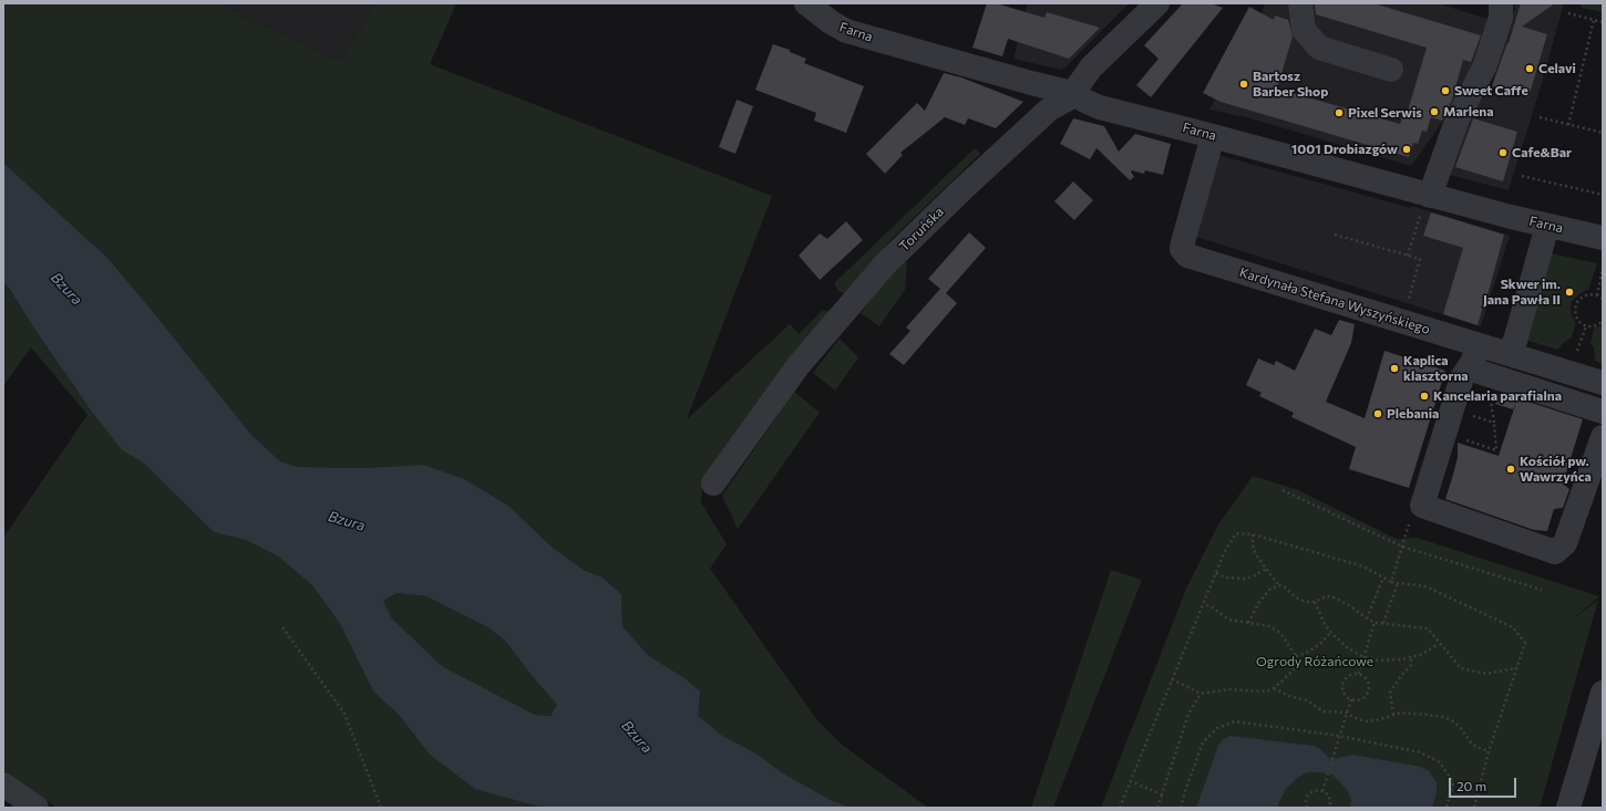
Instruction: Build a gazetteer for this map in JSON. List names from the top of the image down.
{
  "streets": {
    "street": ["Farna", "Toruńska", "Kardynała Stefana Wyszyńskiego"]
  },
  "crossings": [
    ["Farna", "Toruńska"],
    ["Farna", "Kardynała Stefana Wyszyńskiego"]
  ],
  "water": ["Bzura"],
  "parks": ["Ogrody Różańcowe"],
  "places": [
    "Celavi",
    "Bartosz Barber Shop",
    "Sweet Caffe",
    "Marlena",
    "Pixel Serwis",
    "1001 Drobiazgów",
    "Cafe&Bar",
    "Skwer im. Jana Pawła II",
    "Kaplica klasztorna",
    "Kancelaria parafialna",
    "Plebania",
    "Kościół pw. Wawrzyńca"
  ],
  "scale_bar": "20 m"
}
